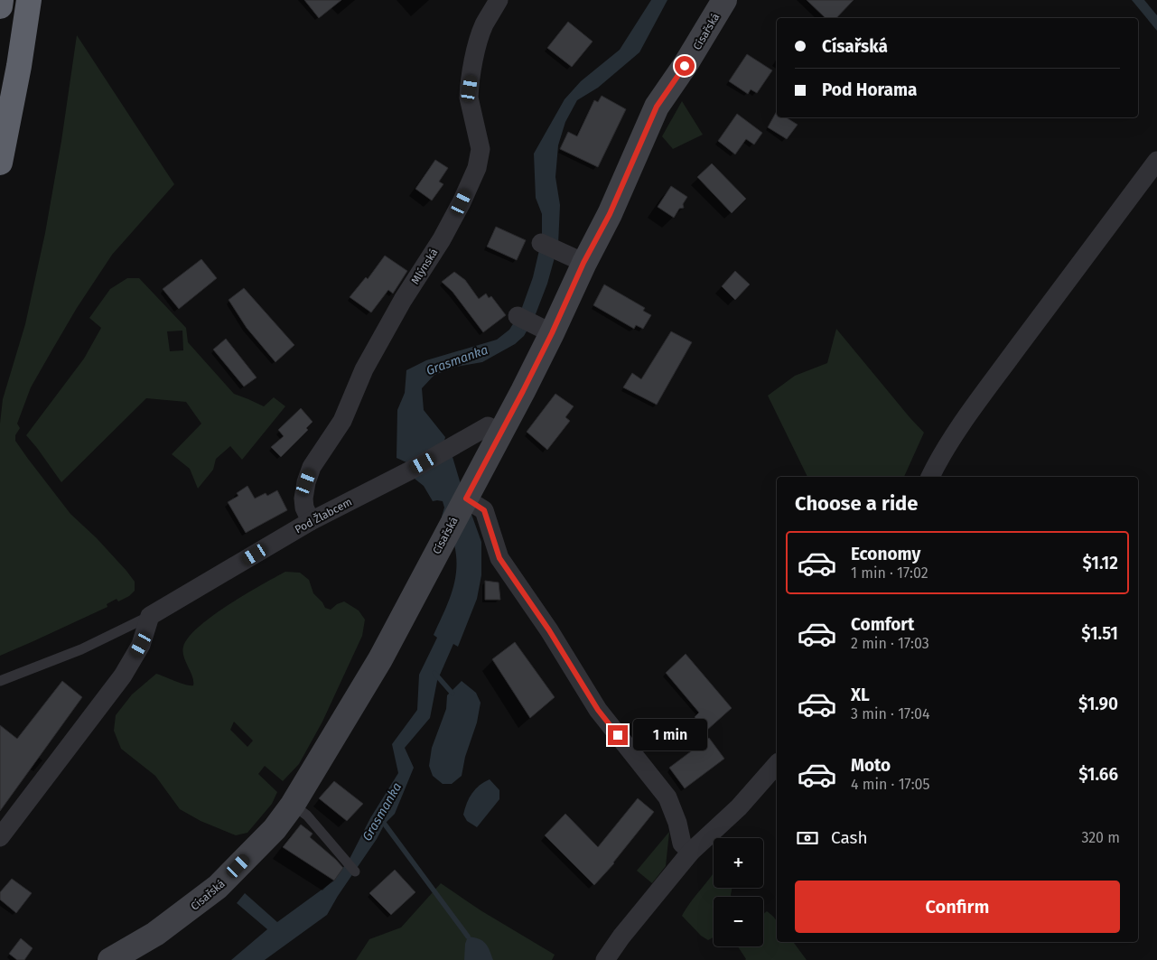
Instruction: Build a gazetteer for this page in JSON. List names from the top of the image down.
{
  "streets": {
    "street": ["Císařská", "Mlýnská", "Pod Žlabcem"]
  },
  "crossings": [
    ["Císařská", "Pod Žlabcem"],
    ["Mlýnská", "Pod Žlabcem"]
  ],
  "water": ["Grasmanka"],
  "page": {
    "banner": ["Císařská", "Pod Horama"],
    "heading": "Choose a ride",
    "list": [
      {
        "name": "Economy",
        "note": "1 min · 17:02",
        "value": "$1.12"
      },
      {
        "name": "Comfort",
        "note": "2 min · 17:03",
        "value": "$1.51"
      },
      {
        "name": "XL",
        "note": "3 min · 17:04",
        "value": "$1.90"
      },
      {
        "name": "Moto",
        "note": "4 min · 17:05",
        "value": "$1.66"
      }
    ],
    "bubble": "1 min",
    "pay": ["Cash", "320 m"],
    "map_buttons": ["+", "−"],
    "buttons": "Confirm"
  }
}
